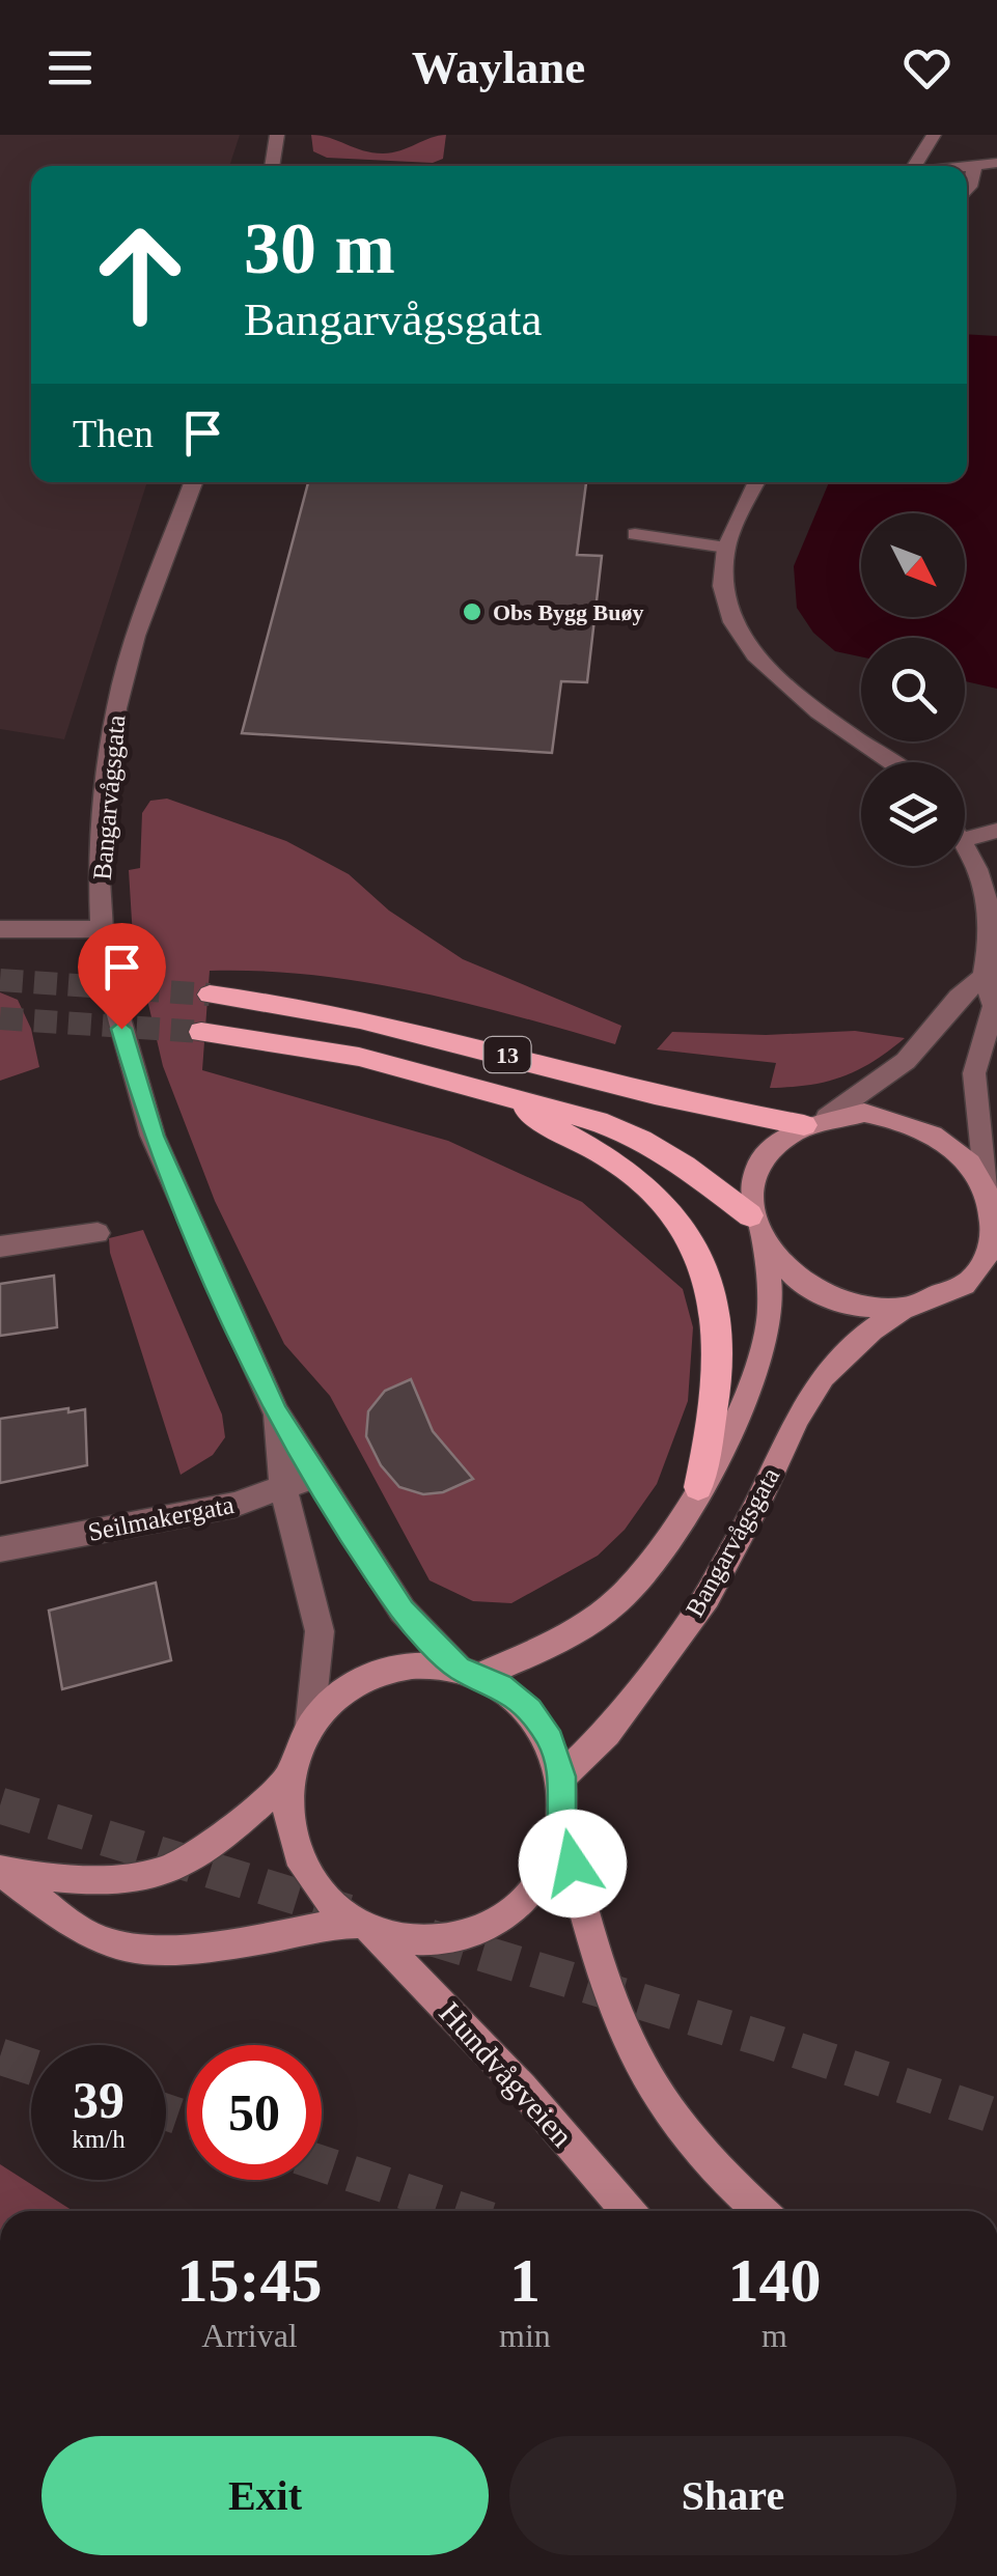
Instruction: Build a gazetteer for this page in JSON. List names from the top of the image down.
{
  "streets": {
    "highway": ["13"],
    "main road": ["Bangarvågsgata", "Hundvågveien"],
    "street": ["Seilmakergata"]
  },
  "crossings": [
    ["Bangarvågsgata", "13"],
    ["Bangarvågsgata", "Seilmakergata"],
    ["Bangarvågsgata", "Hundvågveien"]
  ],
  "places": ["Obs Bygg Buøy"],
  "north": "bottom right",
  "page": {
    "header": "Waylane",
    "turn": ["30 m", "Bangarvågsgata"],
    "then": "Then",
    "speed": "39 km/h",
    "limit": "50",
    "eta": [
      "15:45",
      "Arrival",
      "1",
      "min",
      "140",
      "m"
    ],
    "buttons": ["Exit", "Share"]
  }
}
